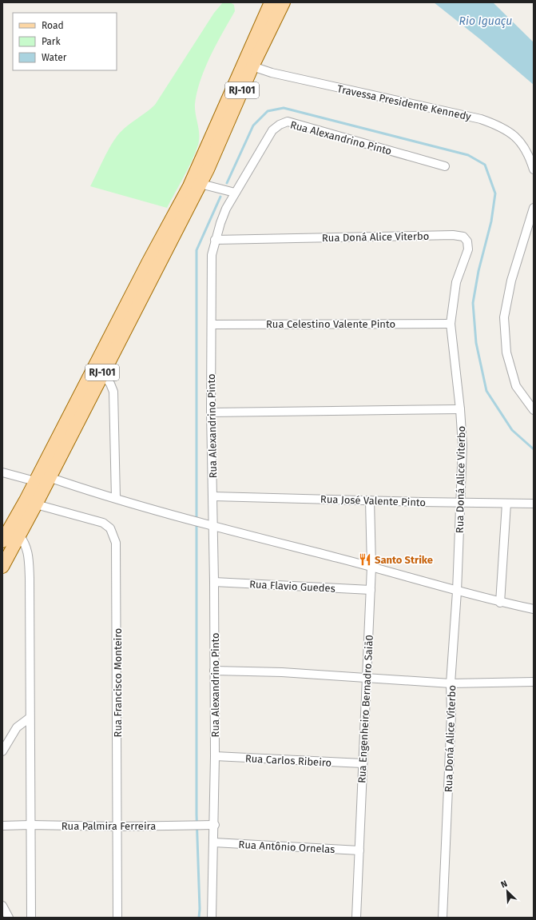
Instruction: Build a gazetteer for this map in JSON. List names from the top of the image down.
{
  "streets": {
    "main road": ["RJ-101"],
    "street": [
      "Travessa Presidente Kennedy",
      "Rua Alexandrino Pinto",
      "Rua Doná Alice Viterbo",
      "Rua Celestino Valente Pinto",
      "Rua José Valente Pinto",
      "Rua Flavio Guedes",
      "Rua Francisco Monteiro",
      "Rua Engenheiro Bernadro Saiā0",
      "Rua Carlos Ribeiro",
      "Rua Palmira Ferreira",
      "Rua Antônio Ornelas"
    ]
  },
  "crossings": [
    ["RJ-101", "Travessa Presidente Kennedy"],
    ["RJ-101", "Rua Francisco Monteiro"],
    ["Rua Alexandrino Pinto", "Rua Doná Alice Viterbo"],
    ["Rua Alexandrino Pinto", "Rua Celestino Valente Pinto"],
    ["Rua Alexandrino Pinto", "Rua José Valente Pinto"],
    ["Rua Alexandrino Pinto", "Rua Flavio Guedes"],
    ["Rua Alexandrino Pinto", "Rua Carlos Ribeiro"],
    ["Rua Alexandrino Pinto", "Rua Palmira Ferreira"],
    ["Rua Alexandrino Pinto", "Rua Antônio Ornelas"],
    ["Rua Doná Alice Viterbo", "Rua Celestino Valente Pinto"],
    ["Rua Doná Alice Viterbo", "Rua José Valente Pinto"],
    ["Rua José Valente Pinto", "Rua Engenheiro Bernadro Saiā0"],
    ["Rua Flavio Guedes", "Rua Engenheiro Bernadro Saiā0"],
    ["Rua Francisco Monteiro", "Rua Palmira Ferreira"],
    ["Rua Engenheiro Bernadro Saiā0", "Rua Carlos Ribeiro"],
    ["Rua Engenheiro Bernadro Saiā0", "Rua Antônio Ornelas"]
  ],
  "water": ["Rio Iguaçu"],
  "places": {
    "restaurant": ["Santo Strike"]
  },
  "legend": ["Road", "Park", "Water"],
  "north": "top left"
}
